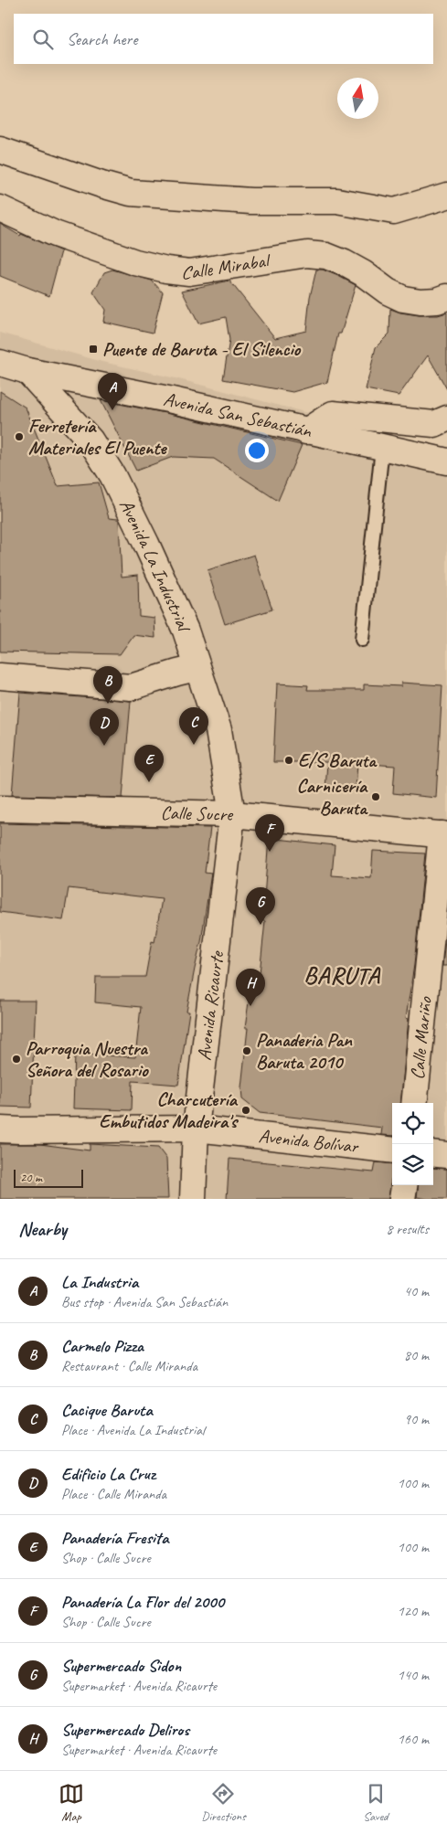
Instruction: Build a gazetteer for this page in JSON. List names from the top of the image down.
{
  "streets": {
    "street": [
      "Calle Mirabal",
      "Avenida San Sebastián",
      "Avenida La Industrial",
      "Calle Sucre",
      "Avenida Ricaurte",
      "Calle Mariño",
      "Avenida Bolívar"
    ]
  },
  "crossings": [
    ["Avenida San Sebastián", "Avenida La Industrial"],
    ["Avenida La Industrial", "Calle Sucre"],
    ["Avenida La Industrial", "Avenida Ricaurte"],
    ["Calle Sucre", "Avenida Ricaurte"],
    ["Calle Sucre", "Calle Mariño"],
    ["Avenida Ricaurte", "Avenida Bolívar"]
  ],
  "districts": ["BARUTA"],
  "places": {
    "transit": ["Puente de Baruta - El Silencio"],
    "other": [
      "Ferretería Materiales El Puente",
      "E/S Baruta",
      "Carnicería Baruta",
      "Panaderia Pan Baruta 2010",
      "Parroquia Nuestra Señora del Rosario",
      "Charcutería Embutidos Madeira's"
    ]
  },
  "scale_bar": "20 m",
  "north": "top",
  "page": {
    "search": "Search here",
    "pins": [
      "A",
      "B",
      "C",
      "D",
      "E",
      "F",
      "G",
      "H"
    ],
    "scale": "20 m",
    "heading": ["Nearby", "8 results"],
    "list": [
      {
        "mark": "A",
        "name": "La Industria",
        "note": "Bus stop · Avenida San Sebastián",
        "value": "40 m"
      },
      {
        "mark": "B",
        "name": "Carmelo Pizza",
        "note": "Restaurant · Calle Miranda",
        "value": "80 m"
      },
      {
        "mark": "C",
        "name": "Cacique Baruta",
        "note": "Place · Avenida La Industrial",
        "value": "90 m"
      },
      {
        "mark": "D",
        "name": "Edificio La Cruz",
        "note": "Place · Calle Miranda",
        "value": "100 m"
      },
      {
        "mark": "E",
        "name": "Panadería Fresita",
        "note": "Shop · Calle Sucre",
        "value": "100 m"
      },
      {
        "mark": "F",
        "name": "Panadería La Flor del 2000",
        "note": "Shop · Calle Sucre",
        "value": "120 m"
      },
      {
        "mark": "G",
        "name": "Supermercado Sidon",
        "note": "Supermarket · Avenida Ricaurte",
        "value": "140 m"
      },
      {
        "mark": "H",
        "name": "Supermercado Deliros",
        "note": "Supermarket · Avenida Ricaurte",
        "value": "160 m"
      }
    ],
    "nav": ["Map", "Directions", "Saved"]
  }
}
